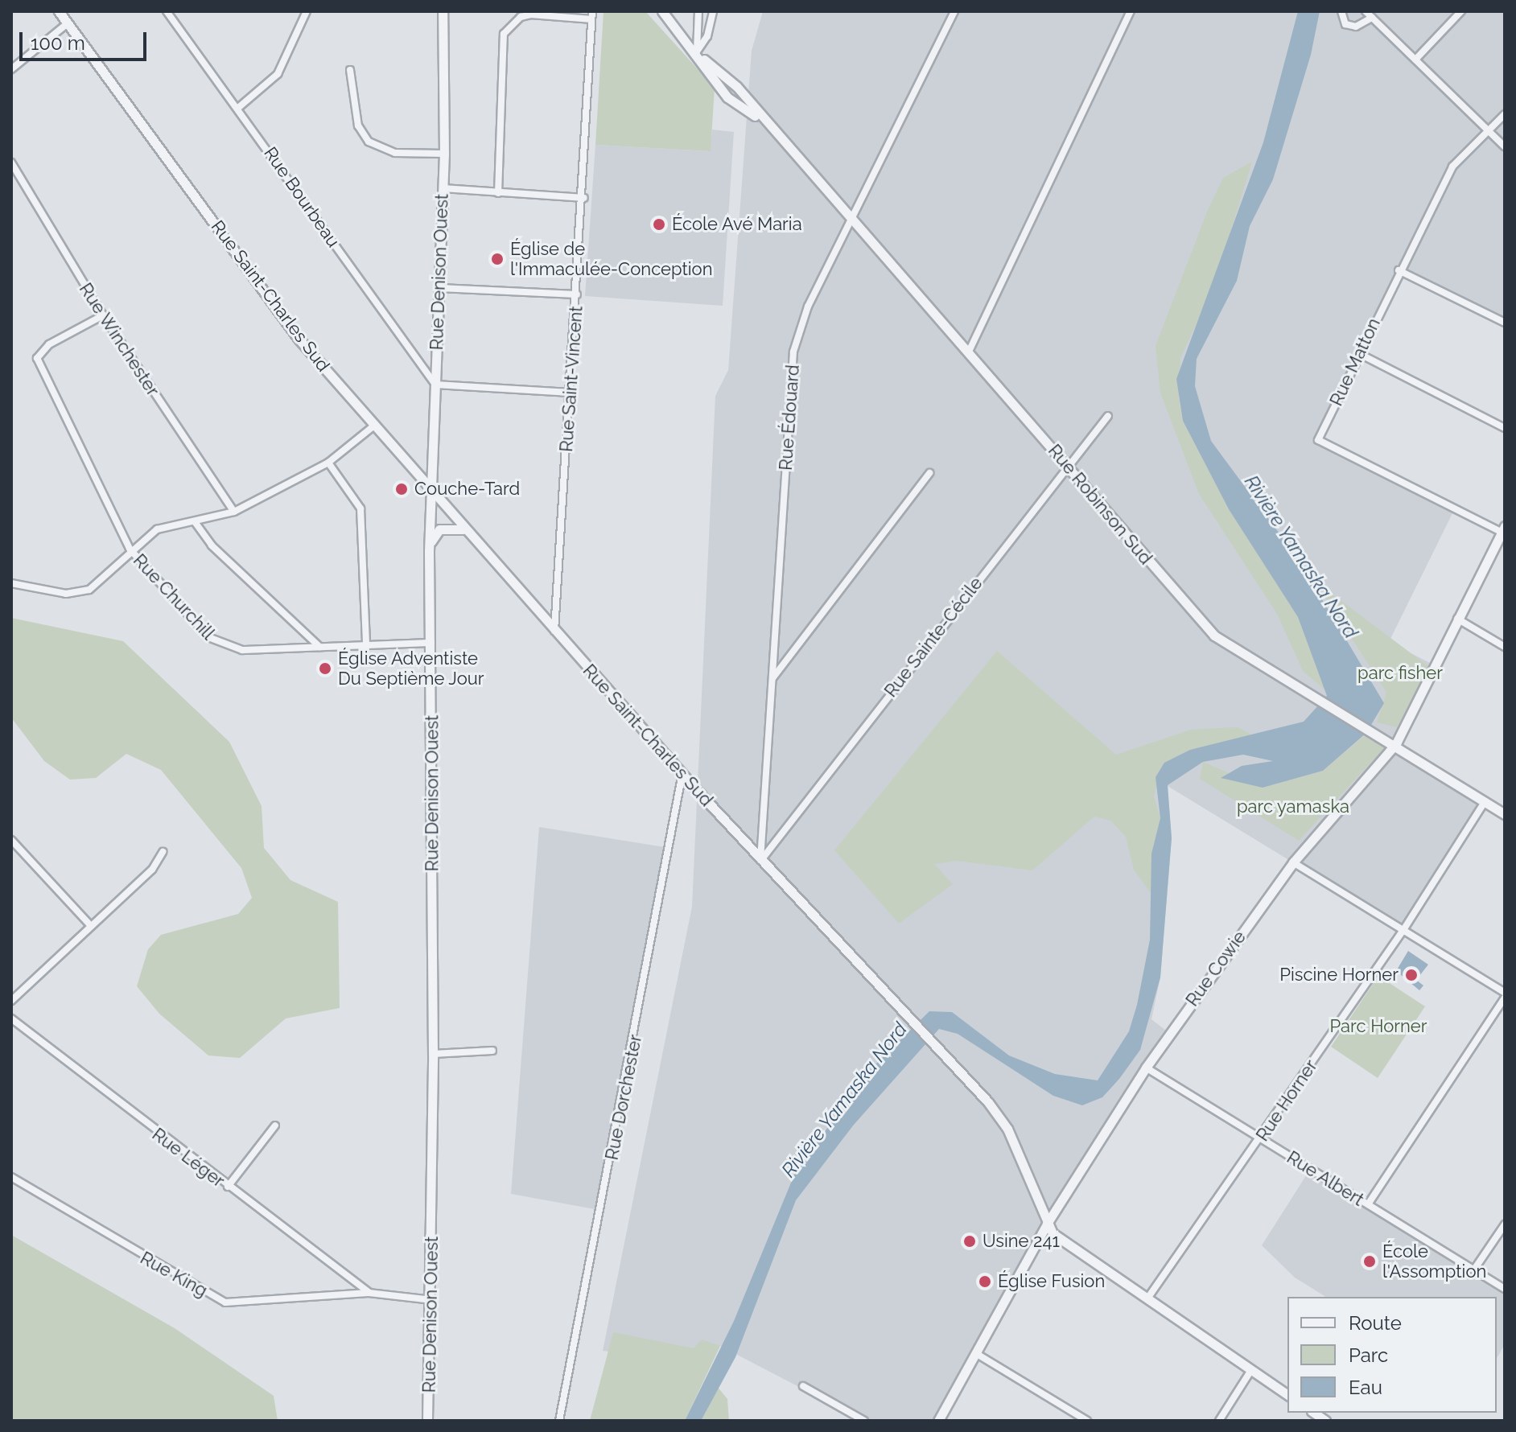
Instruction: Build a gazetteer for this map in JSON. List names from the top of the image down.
{
  "streets": {
    "street": [
      "Rue Bourbeau",
      "Rue Denison Ouest",
      "Rue Saint-Charles Sud",
      "Rue Winchester",
      "Rue Matton",
      "Rue Saint-Vincent",
      "Rue Édouard",
      "Rue Robinson Sud",
      "Rue Churchill",
      "Rue Sainte-Cécile",
      "Rue Cowie",
      "Rue Dorchester",
      "Rue Horner",
      "Rue Léger",
      "Rue Albert",
      "Rue King"
    ]
  },
  "crossings": [
    ["Rue Bourbeau", "Rue Denison Ouest"],
    ["Rue Denison Ouest", "Rue Saint-Charles Sud"],
    ["Rue Denison Ouest", "Rue Churchill"],
    ["Rue Denison Ouest", "Rue King"],
    ["Rue Saint-Charles Sud", "Rue Saint-Vincent"],
    ["Rue Saint-Charles Sud", "Rue Édouard"],
    ["Rue Saint-Charles Sud", "Rue Sainte-Cécile"],
    ["Rue Saint-Charles Sud", "Rue Cowie"],
    ["Rue Saint-Charles Sud", "Rue Dorchester"],
    ["Rue Winchester", "Rue Churchill"],
    ["Rue Matton", "Rue Cowie"],
    ["Rue Édouard", "Rue Robinson Sud"],
    ["Rue Édouard", "Rue Sainte-Cécile"],
    ["Rue Robinson Sud", "Rue Sainte-Cécile"],
    ["Rue Robinson Sud", "Rue Cowie"],
    ["Rue Robinson Sud", "Rue Horner"],
    ["Rue Cowie", "Rue Albert"],
    ["Rue Horner", "Rue Albert"],
    ["Rue Léger", "Rue King"]
  ],
  "water": ["Rivière Yamaska Nord"],
  "parks": ["parc fisher", "parc yamaska", "Parc Horner"],
  "places": [
    "École Avé Maria",
    "Église de l'Immaculée-Conception",
    "Couche-Tard",
    "Église Adventiste Du Septième Jour",
    "Piscine Horner",
    "Usine 241",
    "École l'Assomption",
    "Église Fusion"
  ],
  "legend": ["Route", "Parc", "Eau"],
  "scale_bar": "100 m"
}
